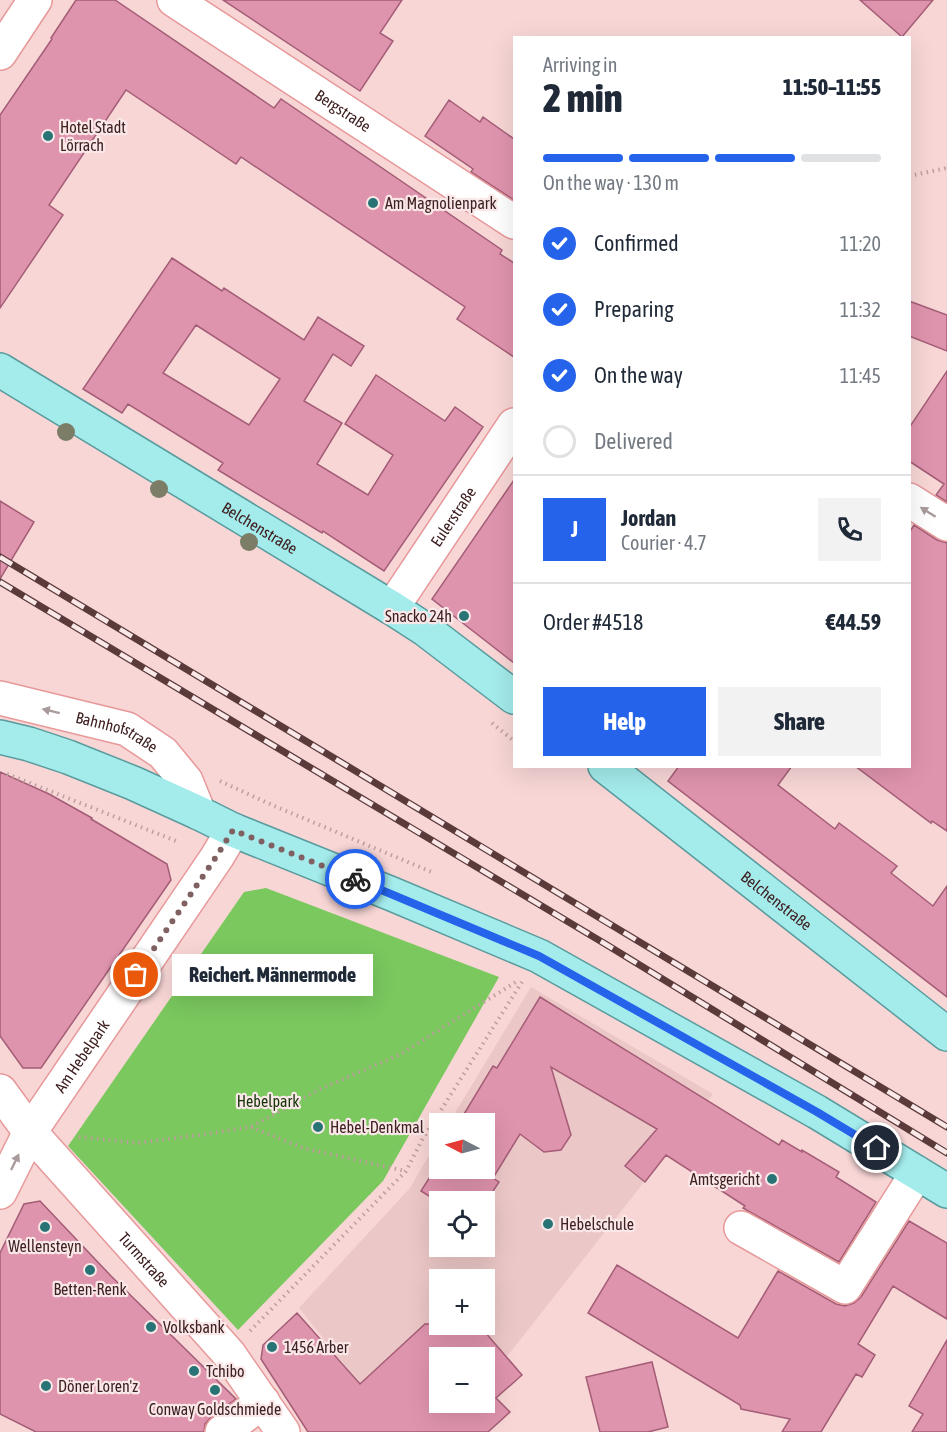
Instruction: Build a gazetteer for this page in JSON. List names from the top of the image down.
{
  "streets": {
    "main road": ["Belchenstraße"],
    "street": [
      "Bergstraße",
      "Eulerstraße",
      "Bahnhofstraße",
      "Am Hebelpark",
      "Turmstraße"
    ]
  },
  "crossings": [
    ["Eulerstraße", "Belchenstraße"],
    ["Am Hebelpark", "Turmstraße"]
  ],
  "one_way": ["Bahnhofstraße"],
  "parks": ["Hebelpark"],
  "places": [
    "Hotel Stadt Lörrach",
    "Am Magnolienpark",
    "Snacko 24h",
    "Reichert. Männermode",
    "Hebel-Denkmal",
    "Amtsgericht",
    "Hebelschule",
    "Wellensteyn",
    "Betten-Renk",
    "Volksbank",
    "1456 Arber",
    "Tchibo",
    "Döner Loren'z",
    "Conway Goldschmiede"
  ],
  "north": "left",
  "page": {
    "heading": ["2 min", "Arriving in", "11:50–11:55"],
    "panel": [
      "Jordan",
      "Courier · 4.7",
      "Order #4518",
      "€44.59"
    ],
    "bar": "On the way · 130 m",
    "list": [
      ["Confirmed", "11:20"],
      ["Preparing", "11:32"],
      ["On the way", "11:45"],
      "Delivered"
    ],
    "round": "J",
    "buttons": ["Help", "Share"],
    "bubble": "Reichert. Männermode",
    "map_buttons": ["+", "−"]
  }
}
